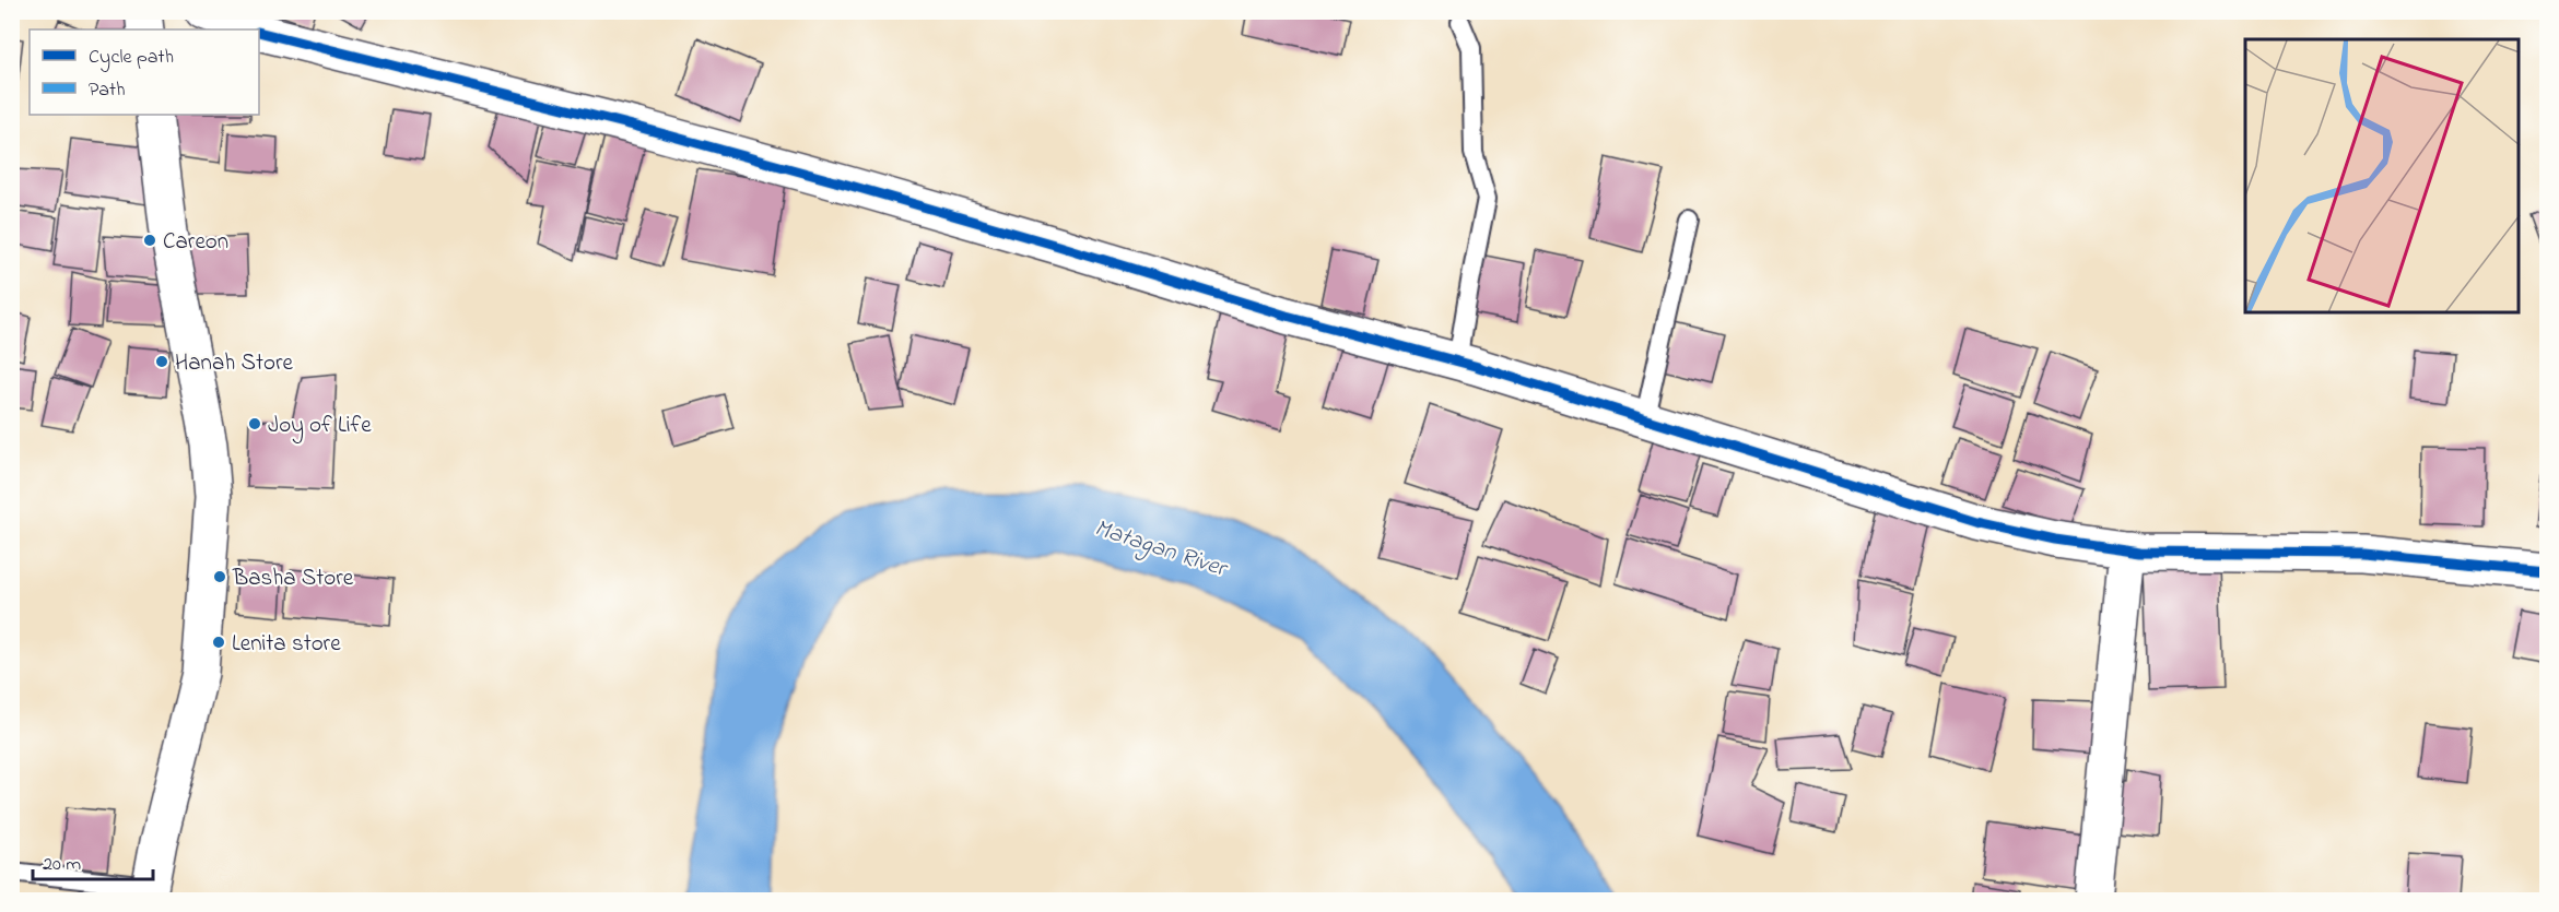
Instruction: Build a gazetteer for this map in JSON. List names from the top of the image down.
{
  "water": ["Matagan River"],
  "places": [
    "Careon",
    "Hanah Store",
    "Joy of Life",
    "Basha Store",
    "Lenita store"
  ],
  "legend": ["Cycle path", "Path"],
  "scale_bar": "20 m"
}
